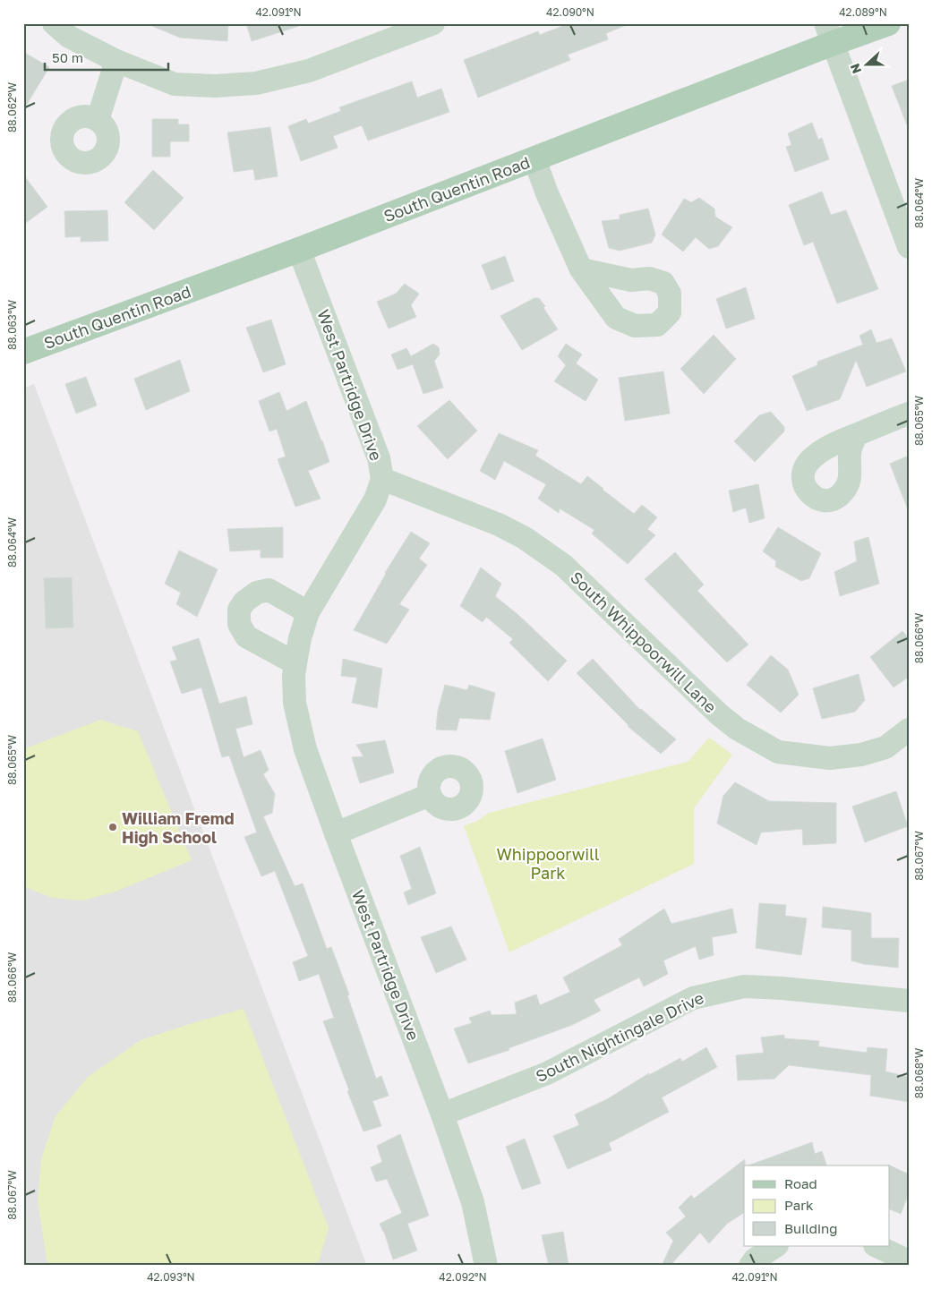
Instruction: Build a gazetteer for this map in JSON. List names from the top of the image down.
{
  "streets": {
    "main road": ["South Quentin Road"],
    "street": ["West Partridge Drive", "South Whippoorwill Lane", "South Nightingale Drive"]
  },
  "crossings": [
    ["South Quentin Road", "West Partridge Drive"],
    ["West Partridge Drive", "South Whippoorwill Lane"],
    ["West Partridge Drive", "South Nightingale Drive"]
  ],
  "parks": ["Whippoorwill Park"],
  "places": ["William Fremd High School"],
  "legend": ["Road", "Park", "Building"],
  "scale_bar": "50 m",
  "north": "left",
  "coordinates": [
    "42.091°N",
    "42.090°N",
    "42.089°N",
    "88.062°W",
    "88.064°W",
    "88.063°W",
    "88.065°W",
    "88.066°W",
    "88.067°W",
    "88.068°W",
    "42.093°N",
    "42.092°N"
  ]
}
